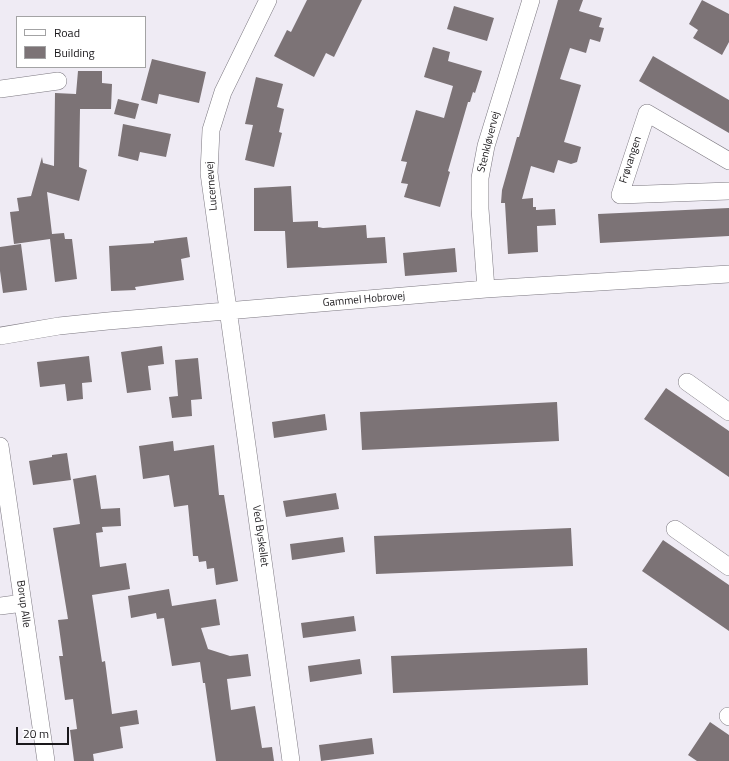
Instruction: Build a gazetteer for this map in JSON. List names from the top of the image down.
{
  "streets": {
    "street": [
      "Stenkløvervej",
      "Frøvangen",
      "Lucernevej",
      "Gammel Hobrovej",
      "Ved Byskellet",
      "Borup Alle"
    ]
  },
  "crossings": [
    ["Stenkløvervej", "Gammel Hobrovej"],
    ["Lucernevej", "Gammel Hobrovej"],
    ["Lucernevej", "Ved Byskellet"],
    ["Gammel Hobrovej", "Ved Byskellet"]
  ],
  "legend": ["Road", "Building"],
  "scale_bar": "20 m"
}
